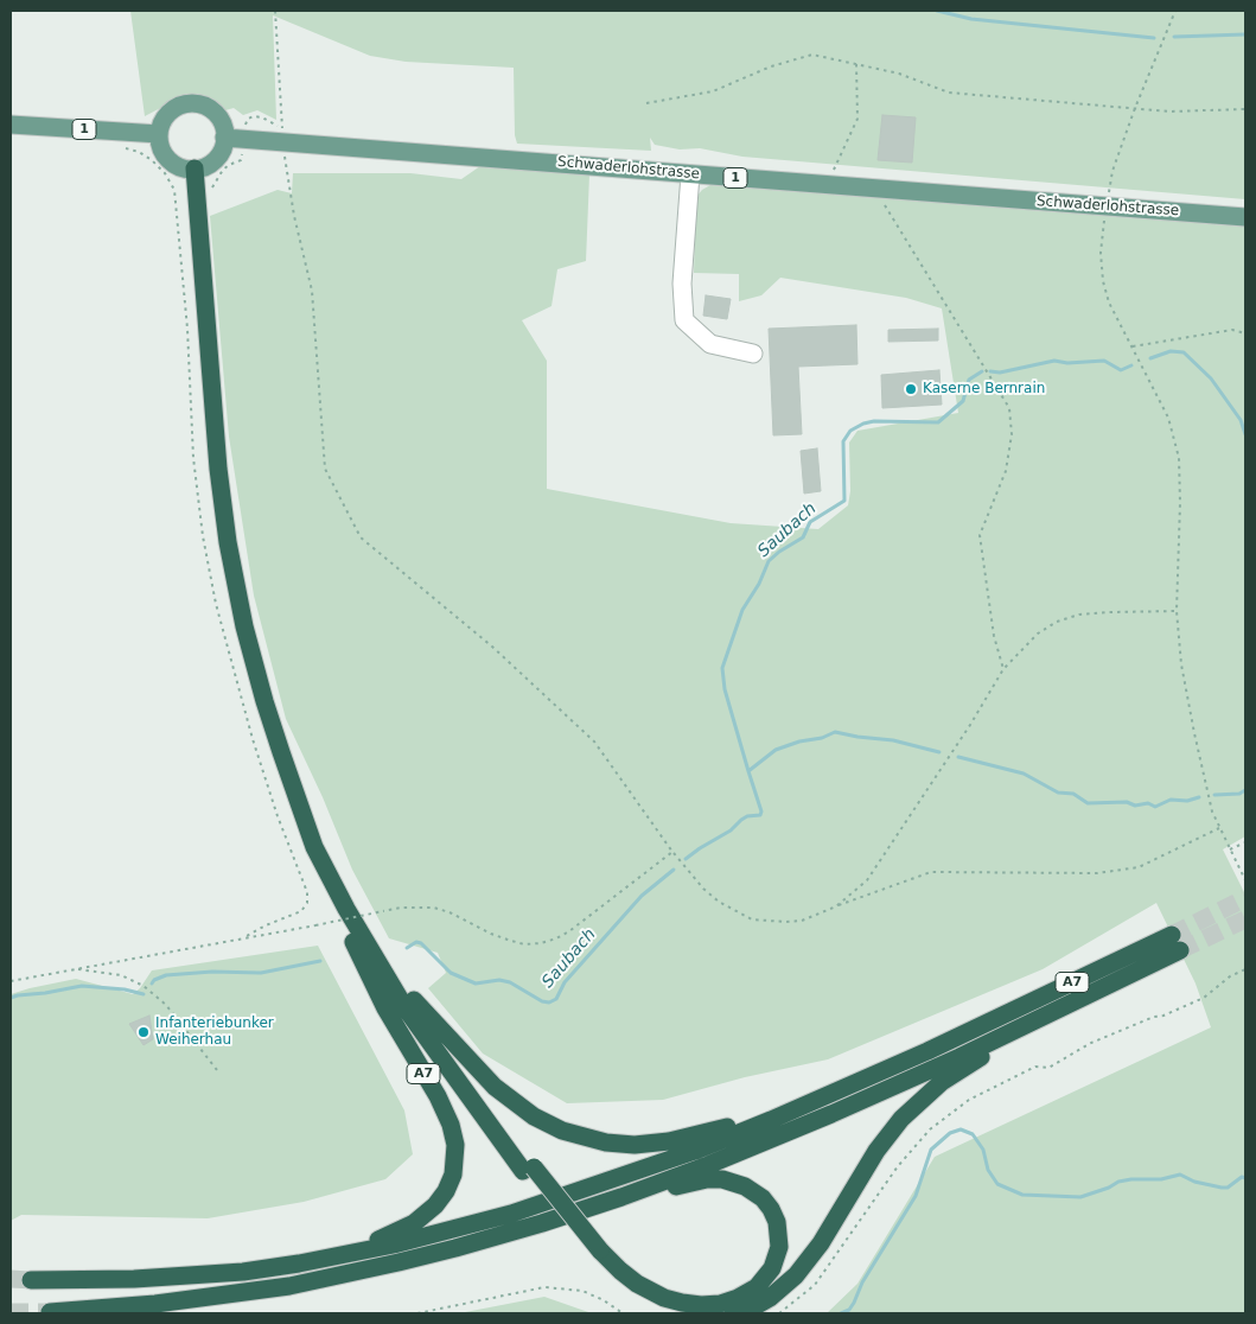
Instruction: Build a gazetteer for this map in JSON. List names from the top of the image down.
{
  "streets": {
    "highway": ["A7"],
    "main road": ["1", "Schwaderlohstrasse"]
  },
  "crossings": [
    ["1", "Schwaderlohstrasse"]
  ],
  "water": ["Saubach"],
  "places": ["Kaserne Bernrain", "Infanteriebunker Weiherhau"]
}
